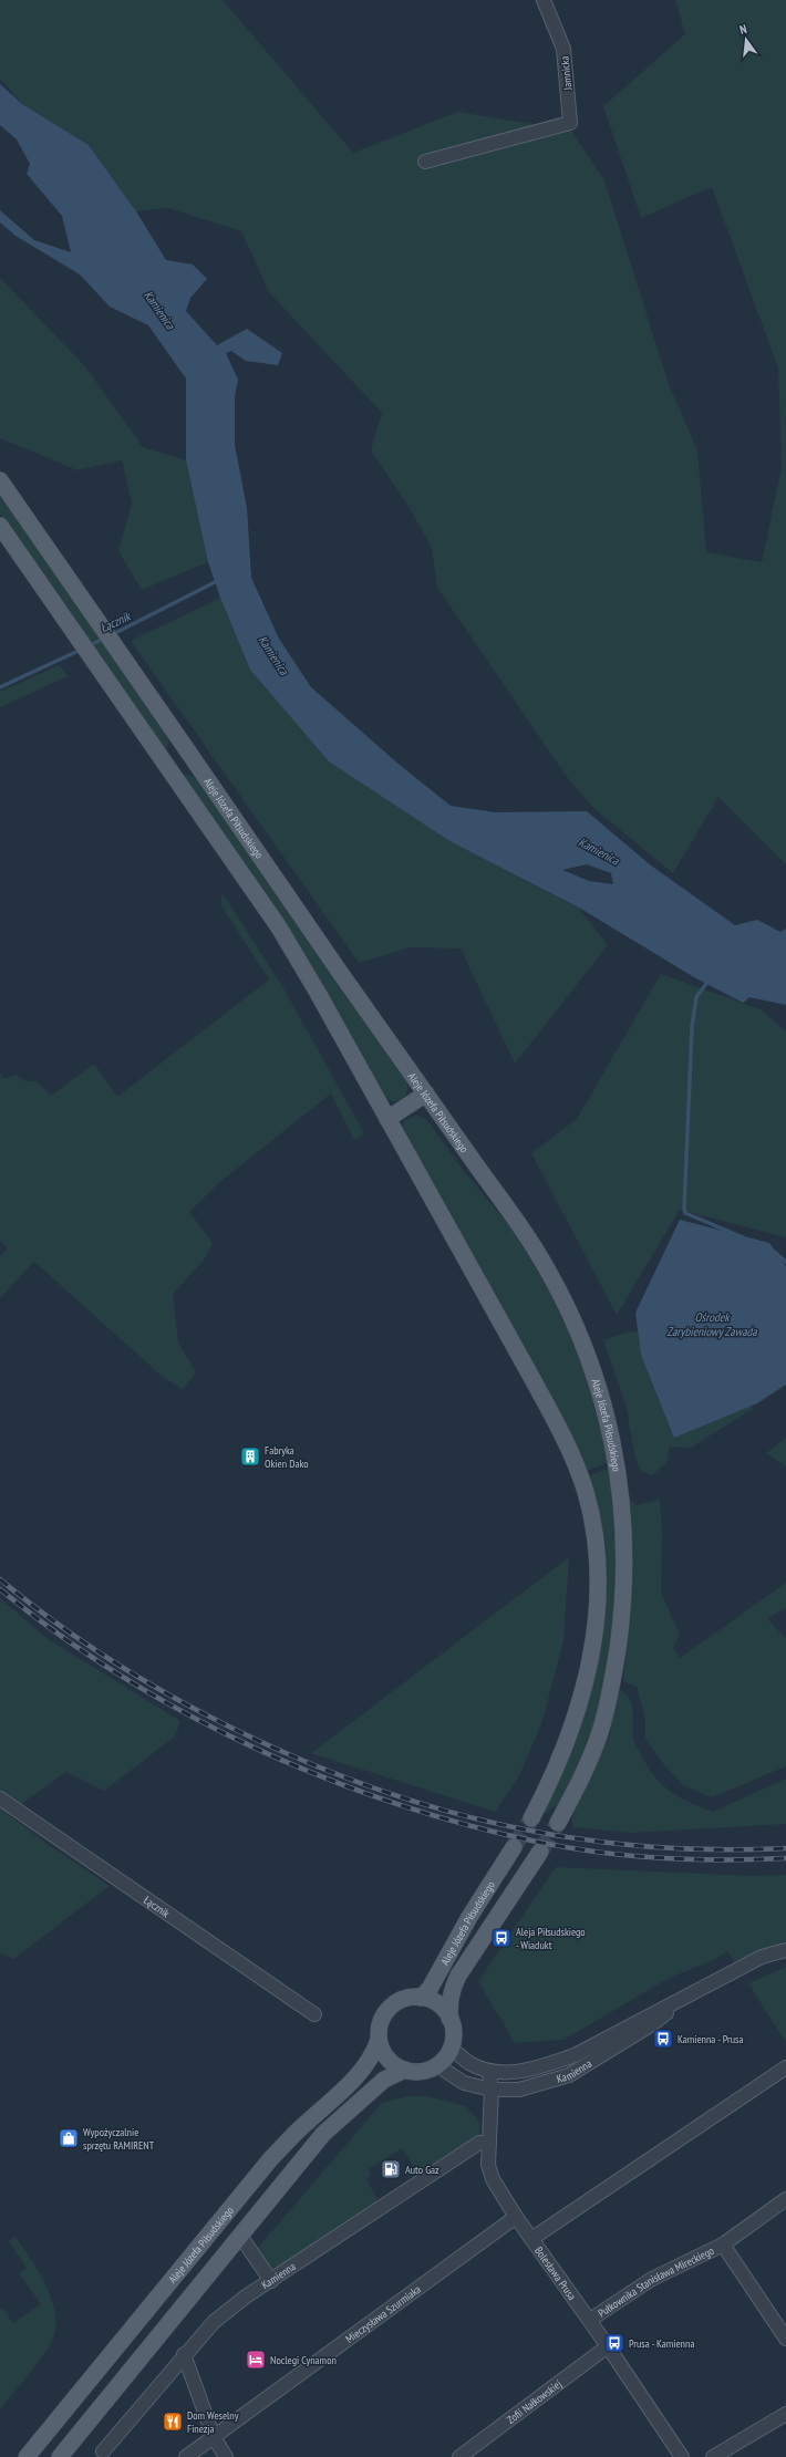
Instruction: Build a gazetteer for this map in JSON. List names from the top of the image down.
{
  "streets": {
    "main road": ["Aleje Józefa Piłsudskiego"],
    "street": [
      "Jamnicka",
      "Łącznik",
      "Kamienna",
      "Bolesława Prusa",
      "Pułkownika Stanisława Mireckiego",
      "Mieczysława Szurmiaka",
      "Zofii Nałkowskiej"
    ]
  },
  "crossings": [
    ["Aleje Józefa Piłsudskiego", "Kamienna"],
    ["Kamienna", "Bolesława Prusa"],
    ["Bolesława Prusa", "Pułkownika Stanisława Mireckiego"],
    ["Bolesława Prusa", "Mieczysława Szurmiaka"],
    ["Bolesława Prusa", "Zofii Nałkowskiej"]
  ],
  "water": ["Kamienica", "Łącznik", "Ośrodek Zarybieniowy Zawada"],
  "places": {
    "building": ["Fabryka Okien Dako"],
    "bus stop": ["Aleja Piłsudskiego - Wiadukt", "Kamienna - Prusa", "Prusa - Kamienna"],
    "shop": ["Wypożyczalnie sprzętu RAMIRENT"],
    "fuel station": ["Auto Gaz"],
    "hotel": ["Noclegi Cynamon"],
    "restaurant": ["Dom Weselny Finezja"]
  },
  "north": "top"
}
